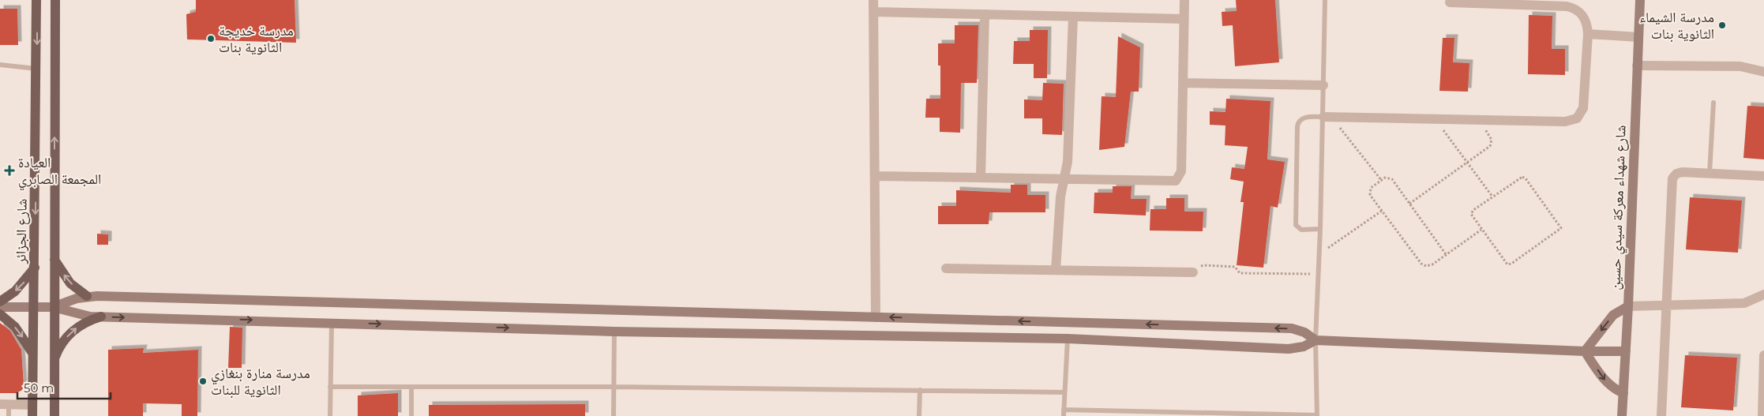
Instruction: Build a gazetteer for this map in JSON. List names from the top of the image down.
{
  "streets": {
    "main road": ["شارع شهداء معركة سيدي حسين", "شارع الجزائر"]
  },
  "places": {
    "other": ["مدرسة الشيماء الثانوية بنات", "مدرسة خديجة الثانوية بنات", "مدرسة منارة بنغازي الثانوية للبنات"],
    "health": ["العيادة المجمعة الصابري"]
  },
  "scale_bar": "50 m"
}
